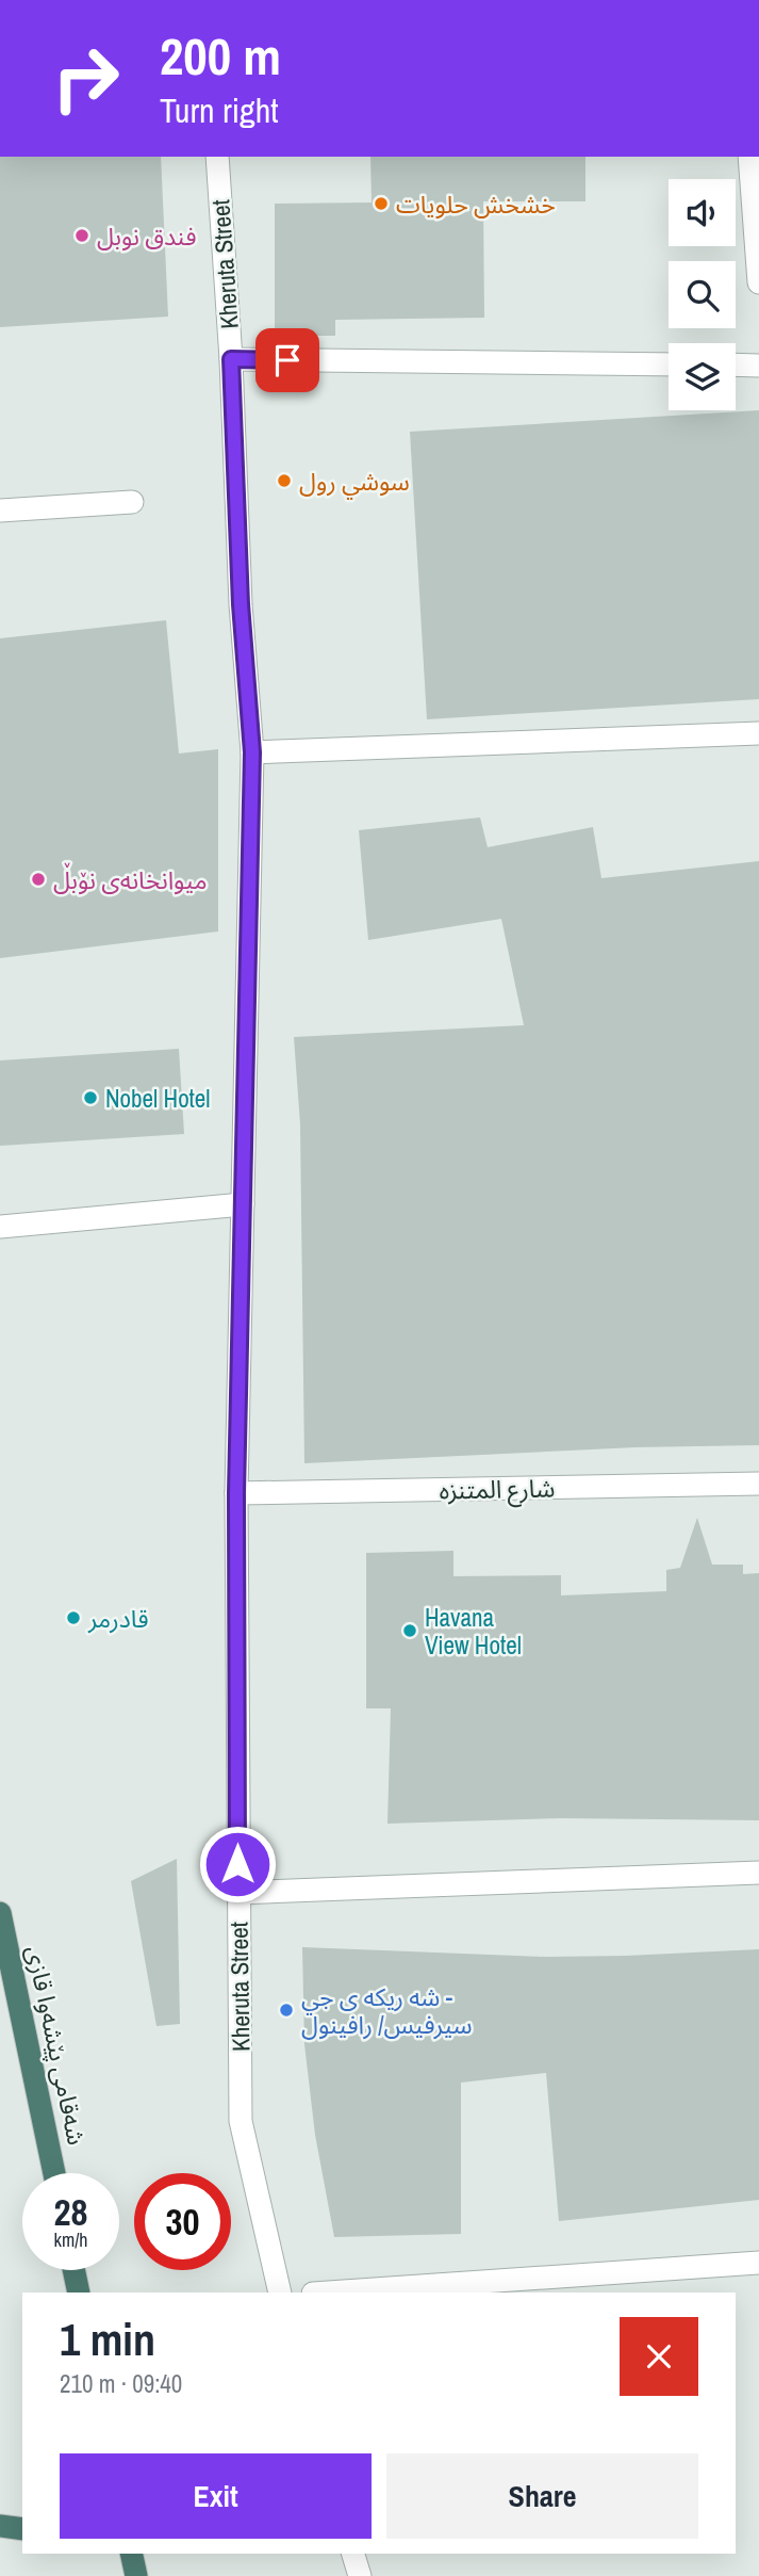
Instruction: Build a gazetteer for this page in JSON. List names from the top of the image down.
{
  "streets": {
    "highway": ["شەقامی پێشەوا قازی"],
    "street": ["Kheruta Street", "شارع المتنزه"]
  },
  "crossings": [
    ["Kheruta Street", "شارع المتنزه"]
  ],
  "places": [
    "خشخش حلويات",
    "فندق نوبل",
    "سوشي رول",
    "میوانخانەی نۆبڵ",
    "Nobel Hotel",
    "قادرمر",
    "Havana View Hotel",
    "شه ريكه ى جي - سيرفيس/ رافينول"
  ],
  "page": {
    "turn": ["200 m", "Turn right"],
    "speed": "28 km/h",
    "limit": "30",
    "heading": ["1 min", "210 m · 09:40"],
    "buttons": ["Exit", "Share"]
  }
}
